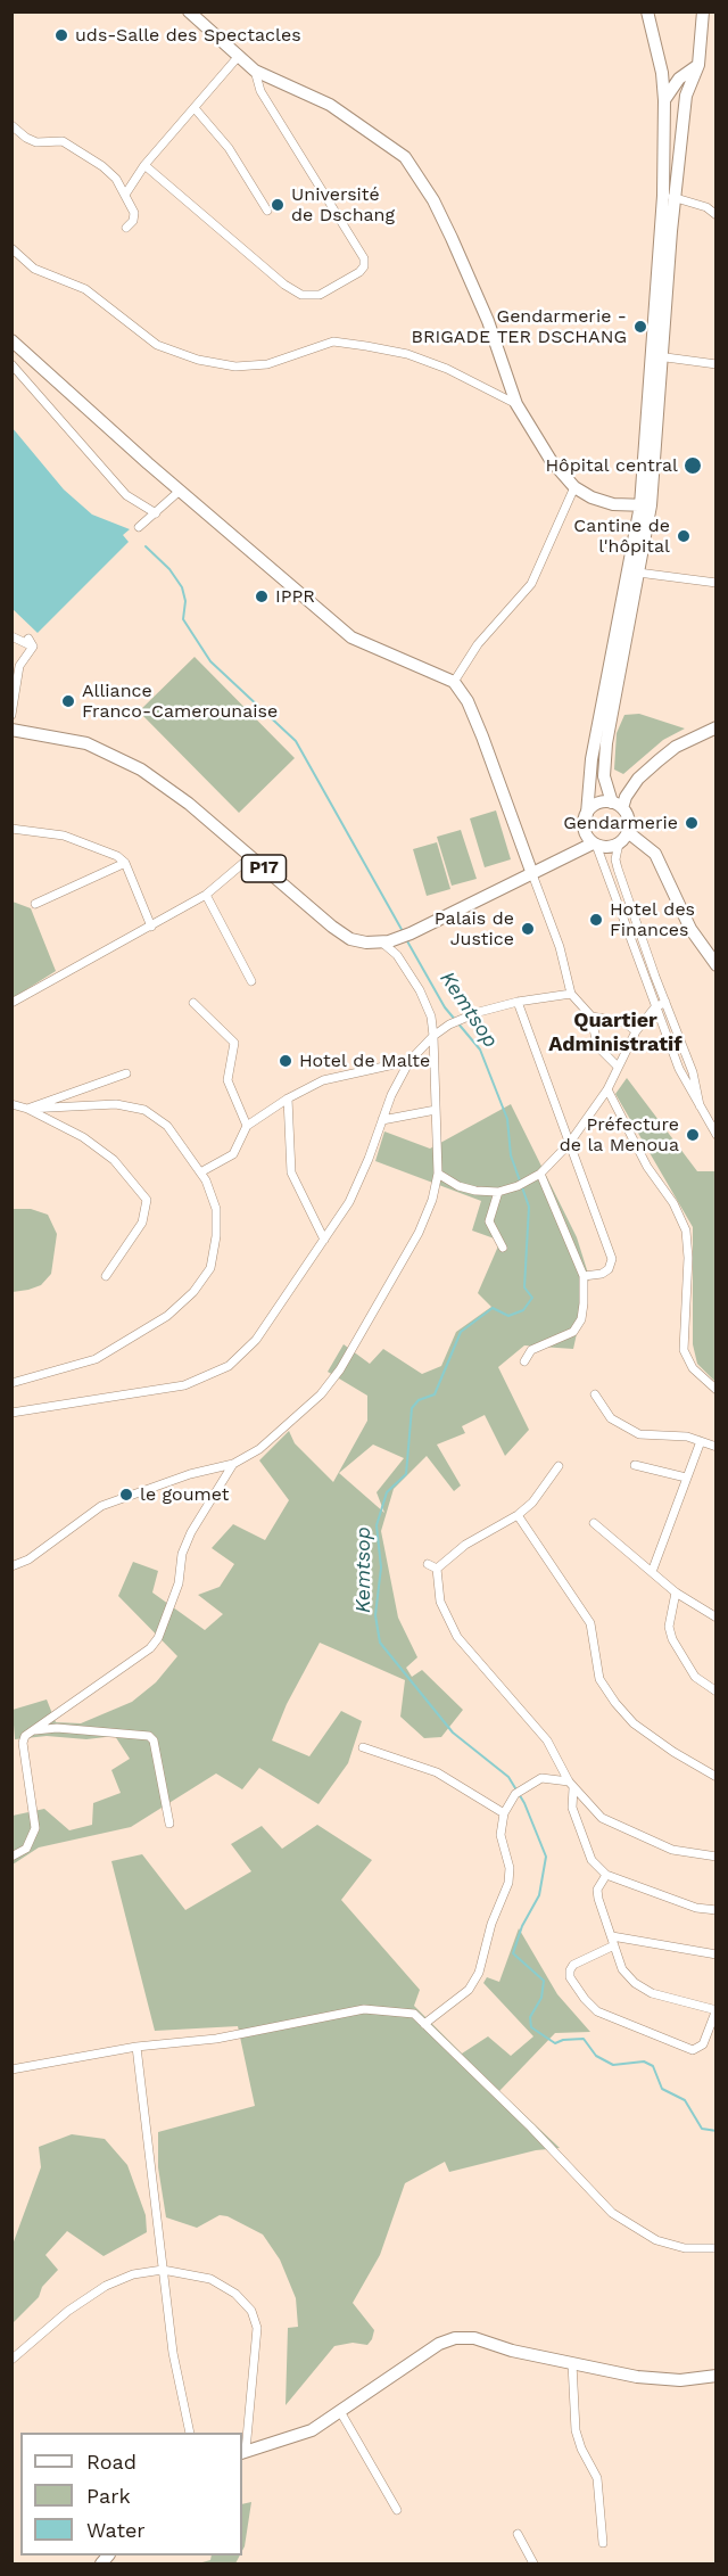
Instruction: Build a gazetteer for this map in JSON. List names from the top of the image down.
{
  "streets": {
    "street": ["P17"]
  },
  "districts": ["Quartier Administratif"],
  "water": ["Kemtsop"],
  "places": [
    "uds-Salle des Spectacles",
    "Université de Dschang",
    "Gendarmerie - BRIGADE TER DSCHANG",
    "Hôpital central",
    "Cantine de l'hôpital",
    "IPPR",
    "Alliance Franco-Camerounaise",
    "Gendarmerie",
    "Hotel des Finances",
    "Palais de Justice",
    "Hotel de Malte",
    "Préfecture de la Menoua",
    "le goumet"
  ],
  "legend": ["Road", "Park", "Water"]
}
